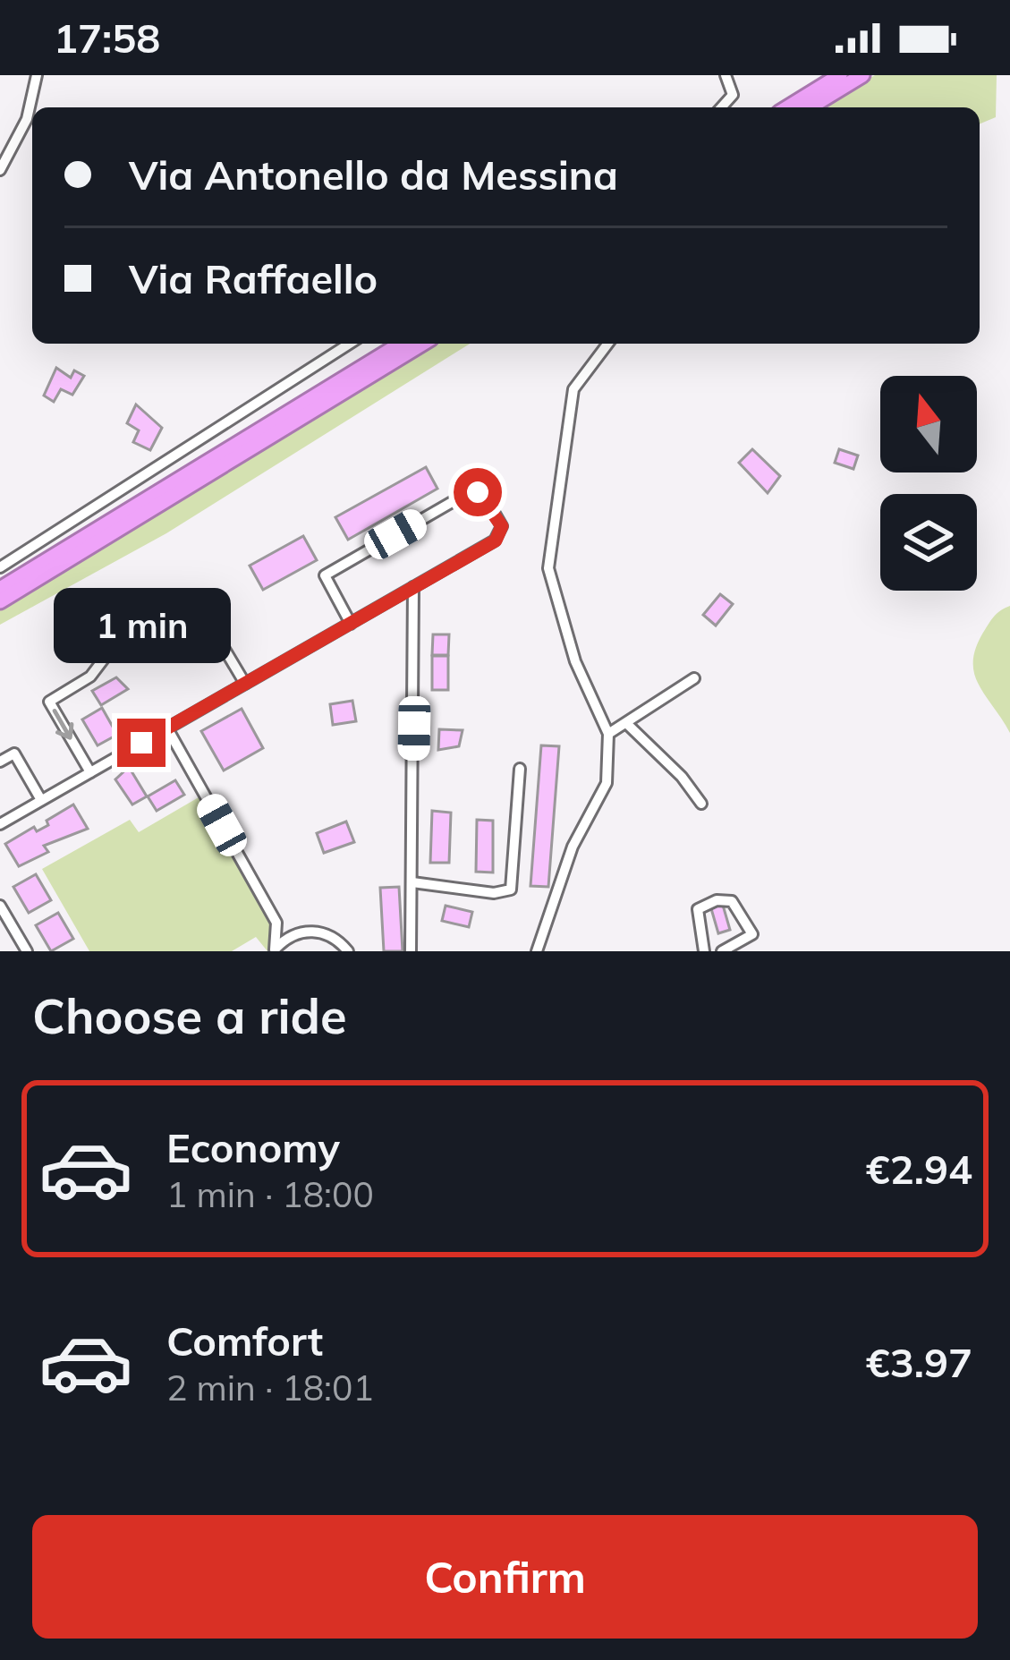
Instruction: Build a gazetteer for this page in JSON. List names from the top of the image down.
{
  "north": "top",
  "page": {
    "status": "17:58",
    "banner": ["Via Antonello da Messina", "Via Raffaello"],
    "bubble": "1 min",
    "heading": "Choose a ride",
    "list": [
      {
        "name": "Economy",
        "note": "1 min · 18:00",
        "value": "€2.94"
      },
      {
        "name": "Comfort",
        "note": "2 min · 18:01",
        "value": "€3.97"
      }
    ],
    "buttons": "Confirm"
  }
}
